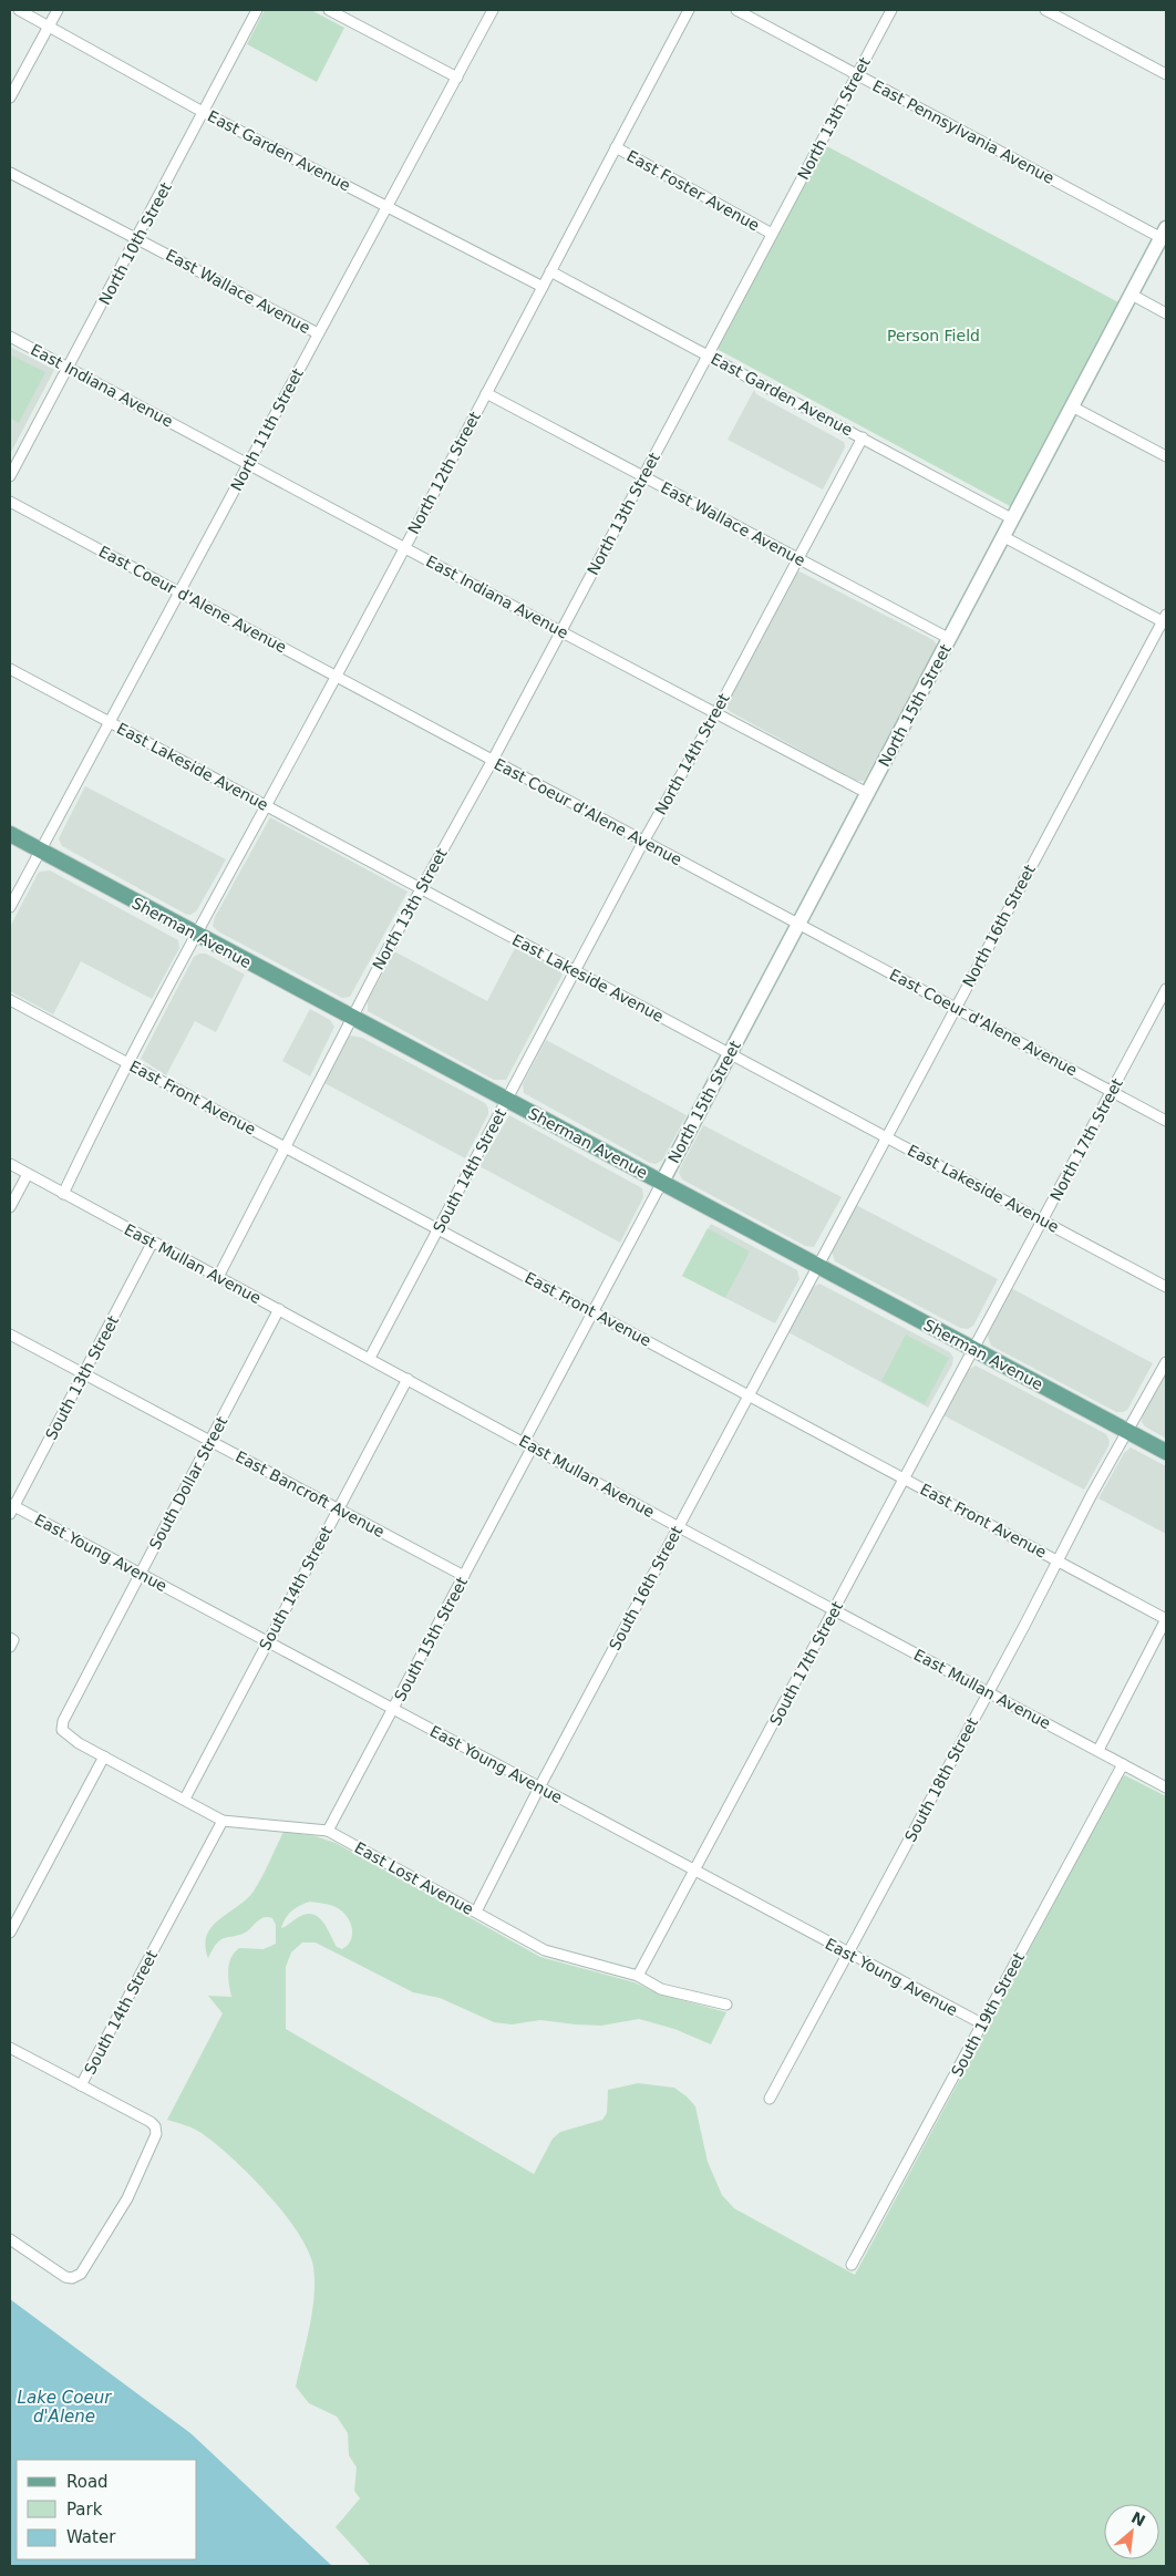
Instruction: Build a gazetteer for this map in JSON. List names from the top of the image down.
{
  "streets": {
    "main road": ["North 15th Street", "Sherman Avenue"],
    "street": [
      "North 13th Street",
      "East Pennsylvania Avenue",
      "East Garden Avenue",
      "East Foster Avenue",
      "North 10th Street",
      "East Wallace Avenue",
      "East Indiana Avenue",
      "North 11th Street",
      "North 12th Street",
      "East Coeur d'Alene Avenue",
      "North 14th Street",
      "East Lakeside Avenue",
      "North 16th Street",
      "East Front Avenue",
      "North 17th Street",
      "South 14th Street",
      "East Mullan Avenue",
      "South 13th Street",
      "South Dollar Street",
      "East Bancroft Avenue",
      "East Young Avenue",
      "South 16th Street",
      "South 15th Street",
      "South 17th Street",
      "South 18th Street",
      "East Lost Avenue",
      "South 19th Street"
    ]
  },
  "crossings": [
    ["North 13th Street", "East Pennsylvania Avenue"],
    ["North 13th Street", "East Garden Avenue"],
    ["North 13th Street", "East Foster Avenue"],
    ["North 13th Street", "East Wallace Avenue"],
    ["North 13th Street", "East Indiana Avenue"],
    ["North 13th Street", "East Coeur d'Alene Avenue"],
    ["North 13th Street", "East Lakeside Avenue"],
    ["North 13th Street", "Sherman Avenue"],
    ["East Pennsylvania Avenue", "North 15th Street"],
    ["East Garden Avenue", "North 10th Street"],
    ["East Garden Avenue", "North 11th Street"],
    ["East Garden Avenue", "North 12th Street"],
    ["East Garden Avenue", "North 15th Street"],
    ["East Garden Avenue", "North 14th Street"],
    ["East Foster Avenue", "North 12th Street"],
    ["North 10th Street", "East Wallace Avenue"],
    ["North 10th Street", "East Indiana Avenue"],
    ["East Wallace Avenue", "North 11th Street"],
    ["East Wallace Avenue", "North 12th Street"],
    ["East Wallace Avenue", "North 15th Street"],
    ["East Wallace Avenue", "North 14th Street"],
    ["East Indiana Avenue", "North 11th Street"],
    ["East Indiana Avenue", "North 12th Street"],
    ["East Indiana Avenue", "North 15th Street"],
    ["East Indiana Avenue", "North 14th Street"],
    ["North 11th Street", "East Coeur d'Alene Avenue"],
    ["North 11th Street", "East Lakeside Avenue"],
    ["North 11th Street", "Sherman Avenue"],
    ["North 12th Street", "East Coeur d'Alene Avenue"],
    ["North 12th Street", "East Lakeside Avenue"],
    ["North 12th Street", "Sherman Avenue"],
    ["North 12th Street", "East Front Avenue"],
    ["North 12th Street", "East Mullan Avenue"],
    ["East Coeur d'Alene Avenue", "North 15th Street"],
    ["East Coeur d'Alene Avenue", "North 14th Street"],
    ["East Coeur d'Alene Avenue", "North 16th Street"],
    ["East Coeur d'Alene Avenue", "North 17th Street"],
    ["North 15th Street", "East Lakeside Avenue"],
    ["North 15th Street", "Sherman Avenue"],
    ["North 15th Street", "South 15th Street"],
    ["North 14th Street", "East Lakeside Avenue"],
    ["North 14th Street", "Sherman Avenue"],
    ["North 14th Street", "South 14th Street"],
    ["East Lakeside Avenue", "North 16th Street"],
    ["East Lakeside Avenue", "North 17th Street"],
    ["North 16th Street", "Sherman Avenue"],
    ["North 16th Street", "South 16th Street"],
    ["Sherman Avenue", "North 17th Street"],
    ["Sherman Avenue", "South 14th Street"],
    ["Sherman Avenue", "South 16th Street"],
    ["Sherman Avenue", "South 15th Street"],
    ["Sherman Avenue", "South 17th Street"],
    ["Sherman Avenue", "South 18th Street"],
    ["East Front Avenue", "South 14th Street"],
    ["East Front Avenue", "South 16th Street"],
    ["East Front Avenue", "South 15th Street"],
    ["East Front Avenue", "South 17th Street"],
    ["East Front Avenue", "South 18th Street"],
    ["North 17th Street", "South 17th Street"],
    ["South 14th Street", "East Mullan Avenue"],
    ["South 14th Street", "East Bancroft Avenue"],
    ["South 14th Street", "East Young Avenue"],
    ["South 14th Street", "East Lost Avenue"],
    ["East Mullan Avenue", "South 13th Street"],
    ["East Mullan Avenue", "South Dollar Street"],
    ["East Mullan Avenue", "South 16th Street"],
    ["East Mullan Avenue", "South 15th Street"],
    ["East Mullan Avenue", "South 17th Street"],
    ["East Mullan Avenue", "South 18th Street"],
    ["East Mullan Avenue", "South 19th Street"],
    ["South 13th Street", "East Bancroft Avenue"],
    ["South 13th Street", "East Young Avenue"],
    ["South Dollar Street", "East Bancroft Avenue"],
    ["South Dollar Street", "East Young Avenue"],
    ["South Dollar Street", "East Lost Avenue"],
    ["East Bancroft Avenue", "South 15th Street"],
    ["East Young Avenue", "South 16th Street"],
    ["East Young Avenue", "South 15th Street"],
    ["East Young Avenue", "South 17th Street"],
    ["East Young Avenue", "South 18th Street"],
    ["East Young Avenue", "South 19th Street"],
    ["South 16th Street", "East Lost Avenue"],
    ["South 15th Street", "East Lost Avenue"],
    ["South 17th Street", "East Lost Avenue"]
  ],
  "water": ["Lake Coeur d'Alene"],
  "parks": ["Person Field"],
  "legend": ["Road", "Park", "Water"],
  "north": "top right"
}
